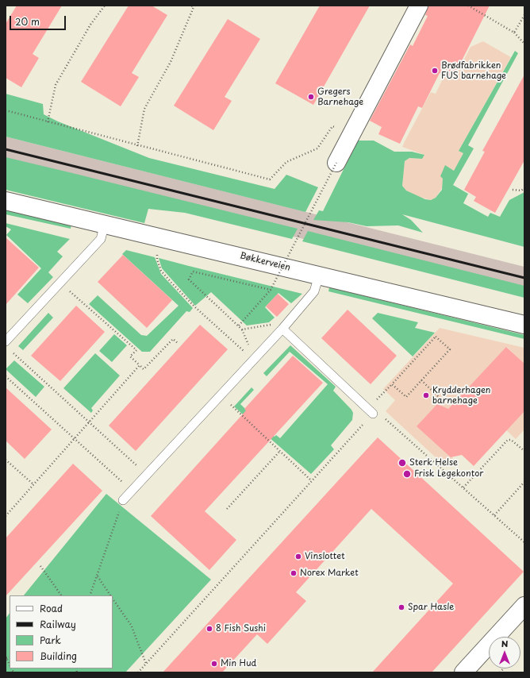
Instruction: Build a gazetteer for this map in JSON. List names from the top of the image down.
{
  "streets": {
    "street": ["Bøkkerveien"]
  },
  "places": [
    "Brødfabrikken FUS barnehage",
    "Gregers Barnehage",
    "Krydderhagen barnehage",
    "Sterk Helse",
    "Frisk Legekontor",
    "Vinslottet",
    "Norex Market",
    "Spar Hasle",
    "8 Fish Sushi",
    "Min Hud"
  ],
  "legend": [
    "Road",
    "Railway",
    "Park",
    "Building"
  ],
  "scale_bar": "20 m",
  "north": "top"
}
